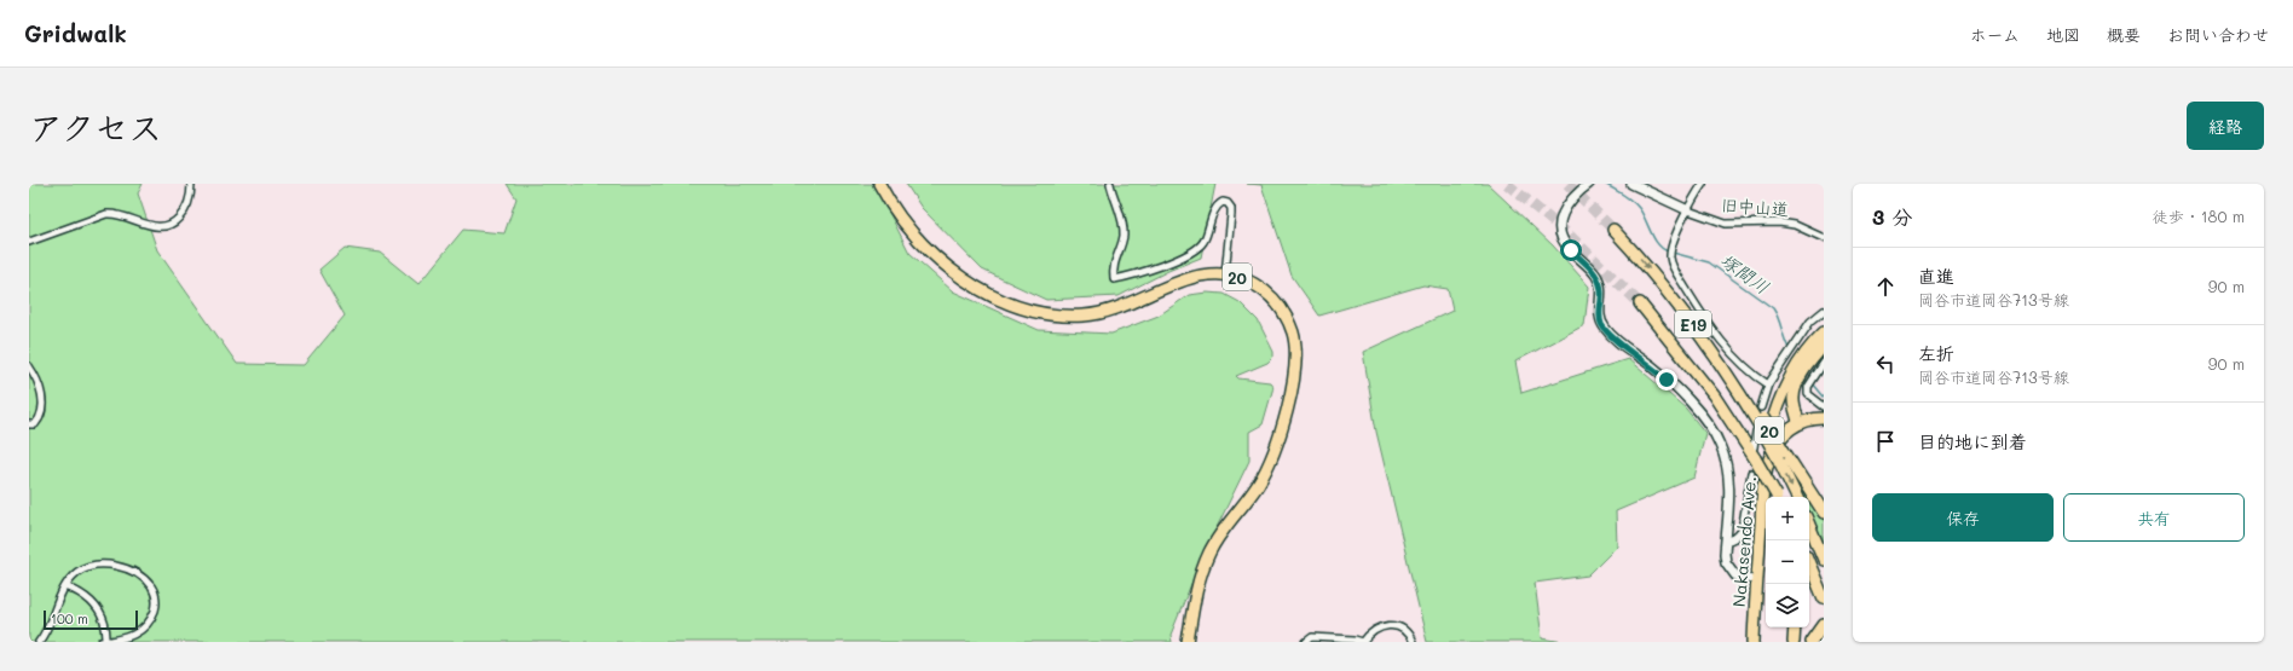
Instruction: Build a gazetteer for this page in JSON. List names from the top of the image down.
{
  "streets": {
    "highway": ["20", "E19", "Nakasendo Ave."],
    "street": ["旧中山道"]
  },
  "crossings": [
    ["20", "Nakasendo Ave."]
  ],
  "water": ["塚間川"],
  "scale_bar": "100 m",
  "page": {
    "header": "Gridwalk",
    "nav": [
      "ホーム",
      "地図",
      "概要",
      "お問い合わせ"
    ],
    "title": "アクセス",
    "buttons": [
      "経路",
      ["保存", "共有"]
    ],
    "heading": ["3 分", "徒歩 · 180 m"],
    "list": [
      ["直進", "岡谷市道岡谷713号線", "90 m"],
      ["左折", "岡谷市道岡谷713号線", "90 m"],
      "目的地に到着"
    ],
    "map_buttons": ["+", "−"],
    "scale": "100 m"
  }
}
